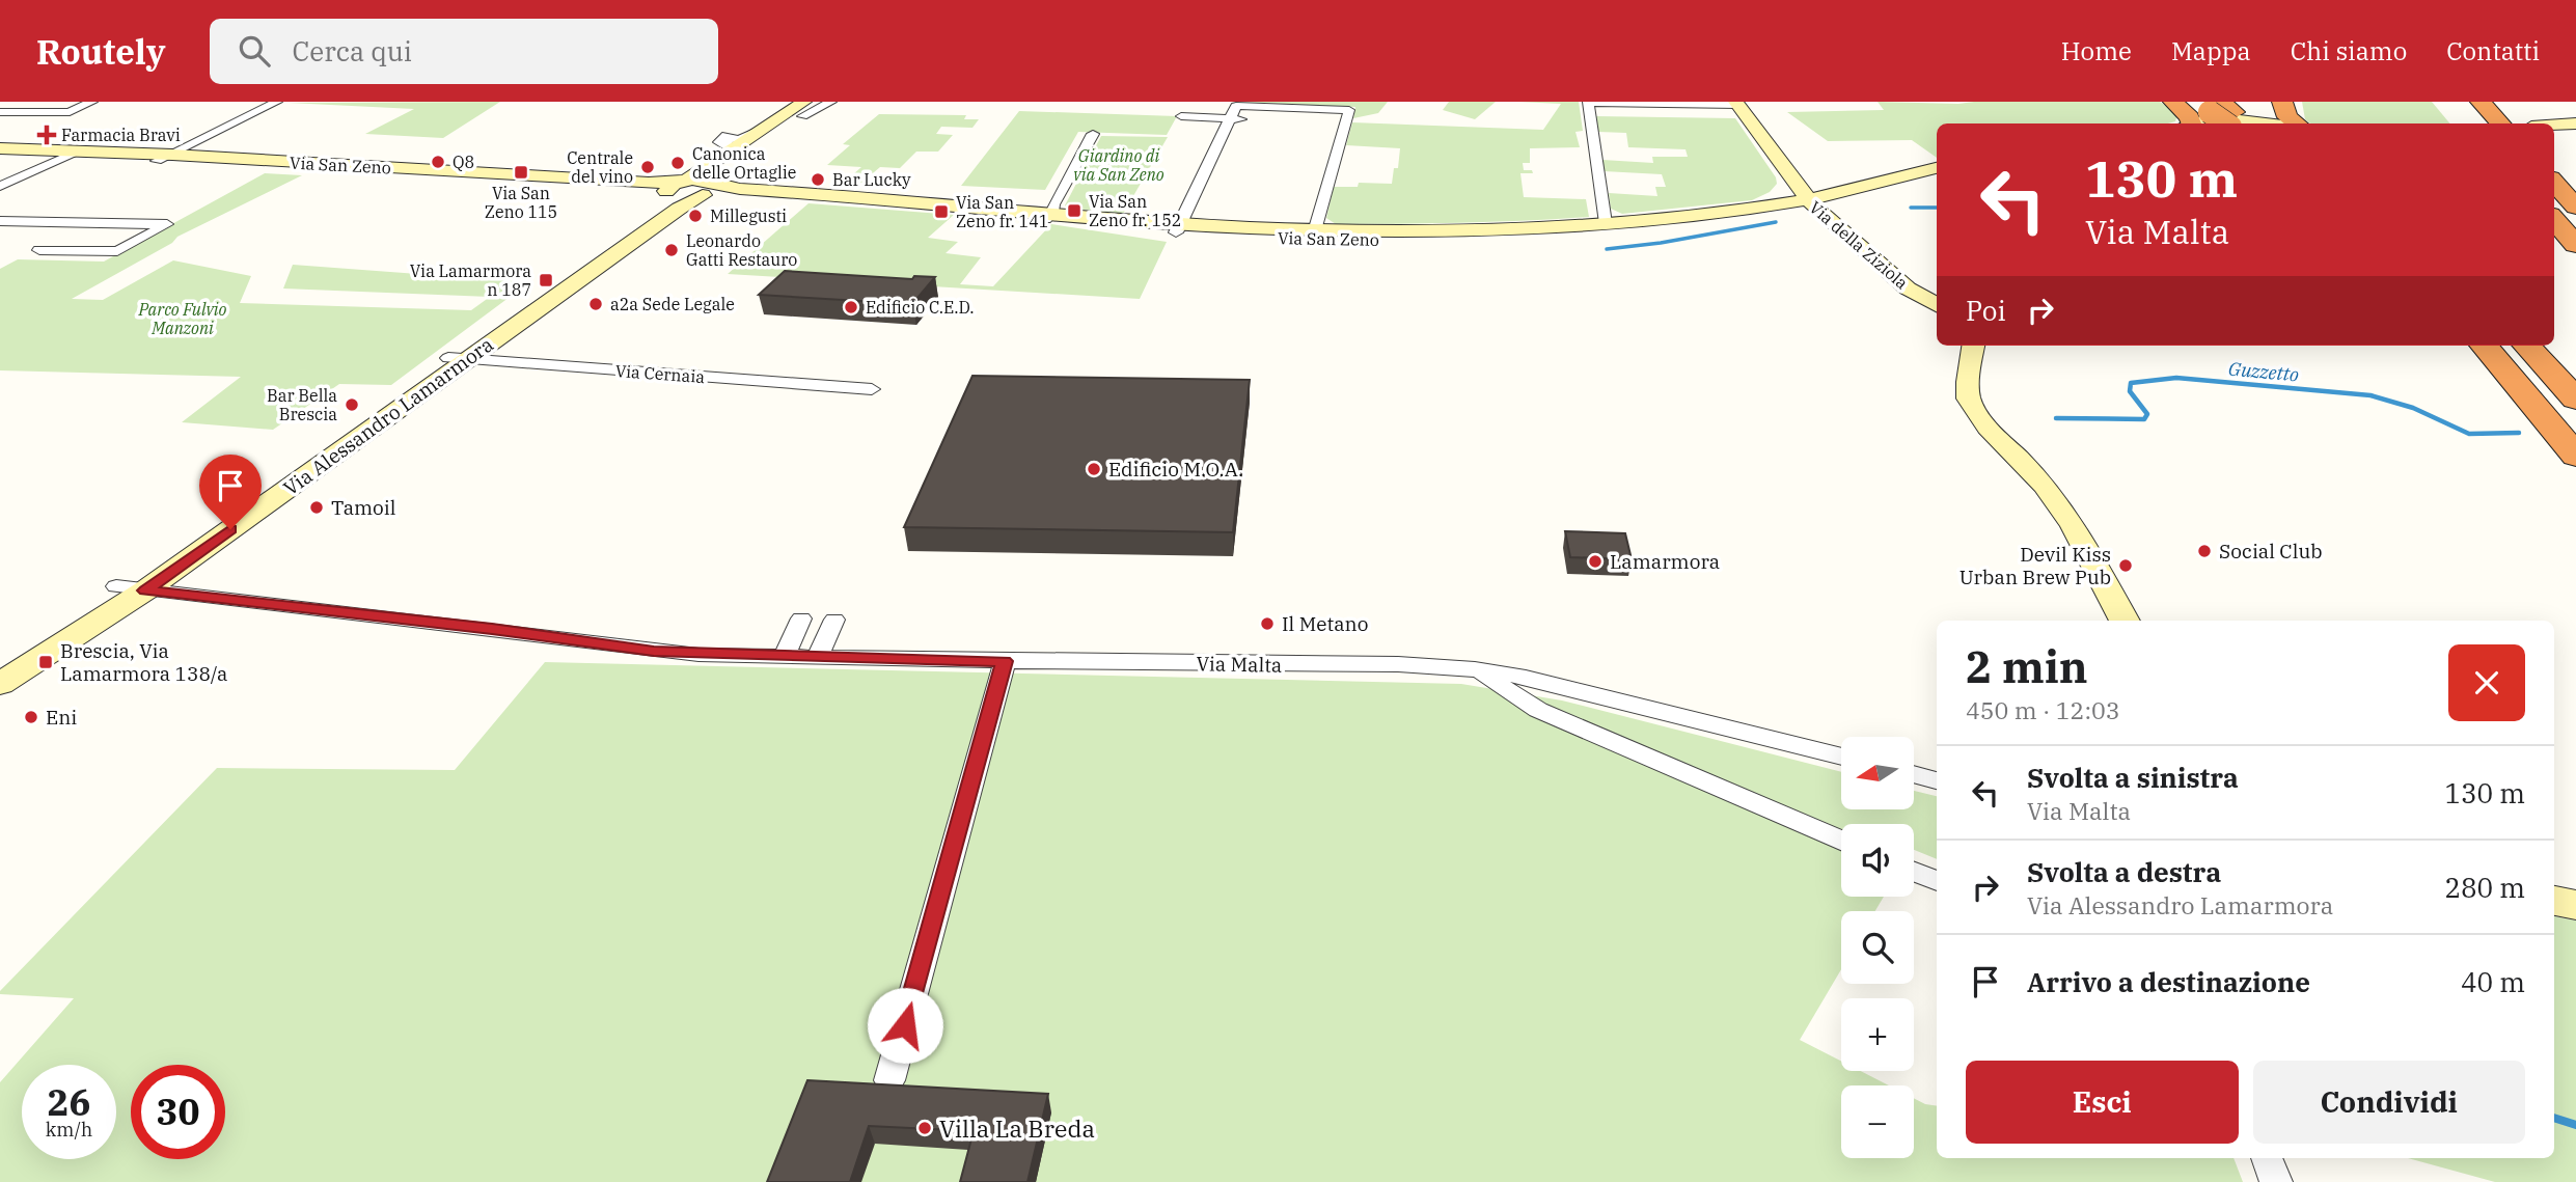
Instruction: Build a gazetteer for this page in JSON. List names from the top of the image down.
{
  "streets": {
    "street": [
      "Via San Zeno",
      "Via della Ziziola",
      "Via Cernaia",
      "Via Alessandro Lamarmora",
      "Via Malta"
    ]
  },
  "crossings": [
    ["Via San Zeno", "Via della Ziziola"],
    ["Via San Zeno", "Via Alessandro Lamarmora"],
    ["Via Cernaia", "Via Alessandro Lamarmora"],
    ["Via Alessandro Lamarmora", "Via Malta"]
  ],
  "water": ["Guzzetto"],
  "parks": ["Giardino di via San Zeno", "Parco Fulvio Manzoni"],
  "places": {
    "health": ["Farmacia Bravi"],
    "other": [
      "Q8",
      "Canonica delle Ortaglie",
      "Centrale del vino",
      "Bar Lucky",
      "Millegusti",
      "Leonardo Gatti Restauro",
      "a2a Sede Legale",
      "Edificio C.E.D.",
      "Bar Bella Brescia",
      "Edificio M.O.A.",
      "Tamoil",
      "Social Club",
      "Lamarmora",
      "Devil Kiss Urban Brew Pub",
      "Il Metano",
      "Eni",
      "Villa La Breda"
    ],
    "transit": [
      "Via San Zeno 115",
      "Via San Zeno fr. 152",
      "Via San Zeno fr. 141",
      "Via Lamarmora n 187",
      "Brescia, Via Lamarmora 138/a"
    ]
  },
  "north": "left",
  "page": {
    "header": "Routely",
    "search": "Cerca qui",
    "nav": [
      "Home",
      "Mappa",
      "Chi siamo",
      "Contatti"
    ],
    "turn": ["130 m", "Via Malta"],
    "then": "Poi",
    "heading": ["2 min", "450 m · 12:03"],
    "map_buttons": ["+", "−"],
    "list": [
      {
        "name": "Svolta a sinistra",
        "note": "Via Malta",
        "value": "130 m"
      },
      {
        "name": "Svolta a destra",
        "note": "Via Alessandro Lamarmora",
        "value": "280 m"
      },
      {
        "name": "Arrivo a destinazione",
        "value": "40 m"
      }
    ],
    "buttons": ["Esci", "Condividi"],
    "speed": "26 km/h",
    "limit": "30"
  }
}
